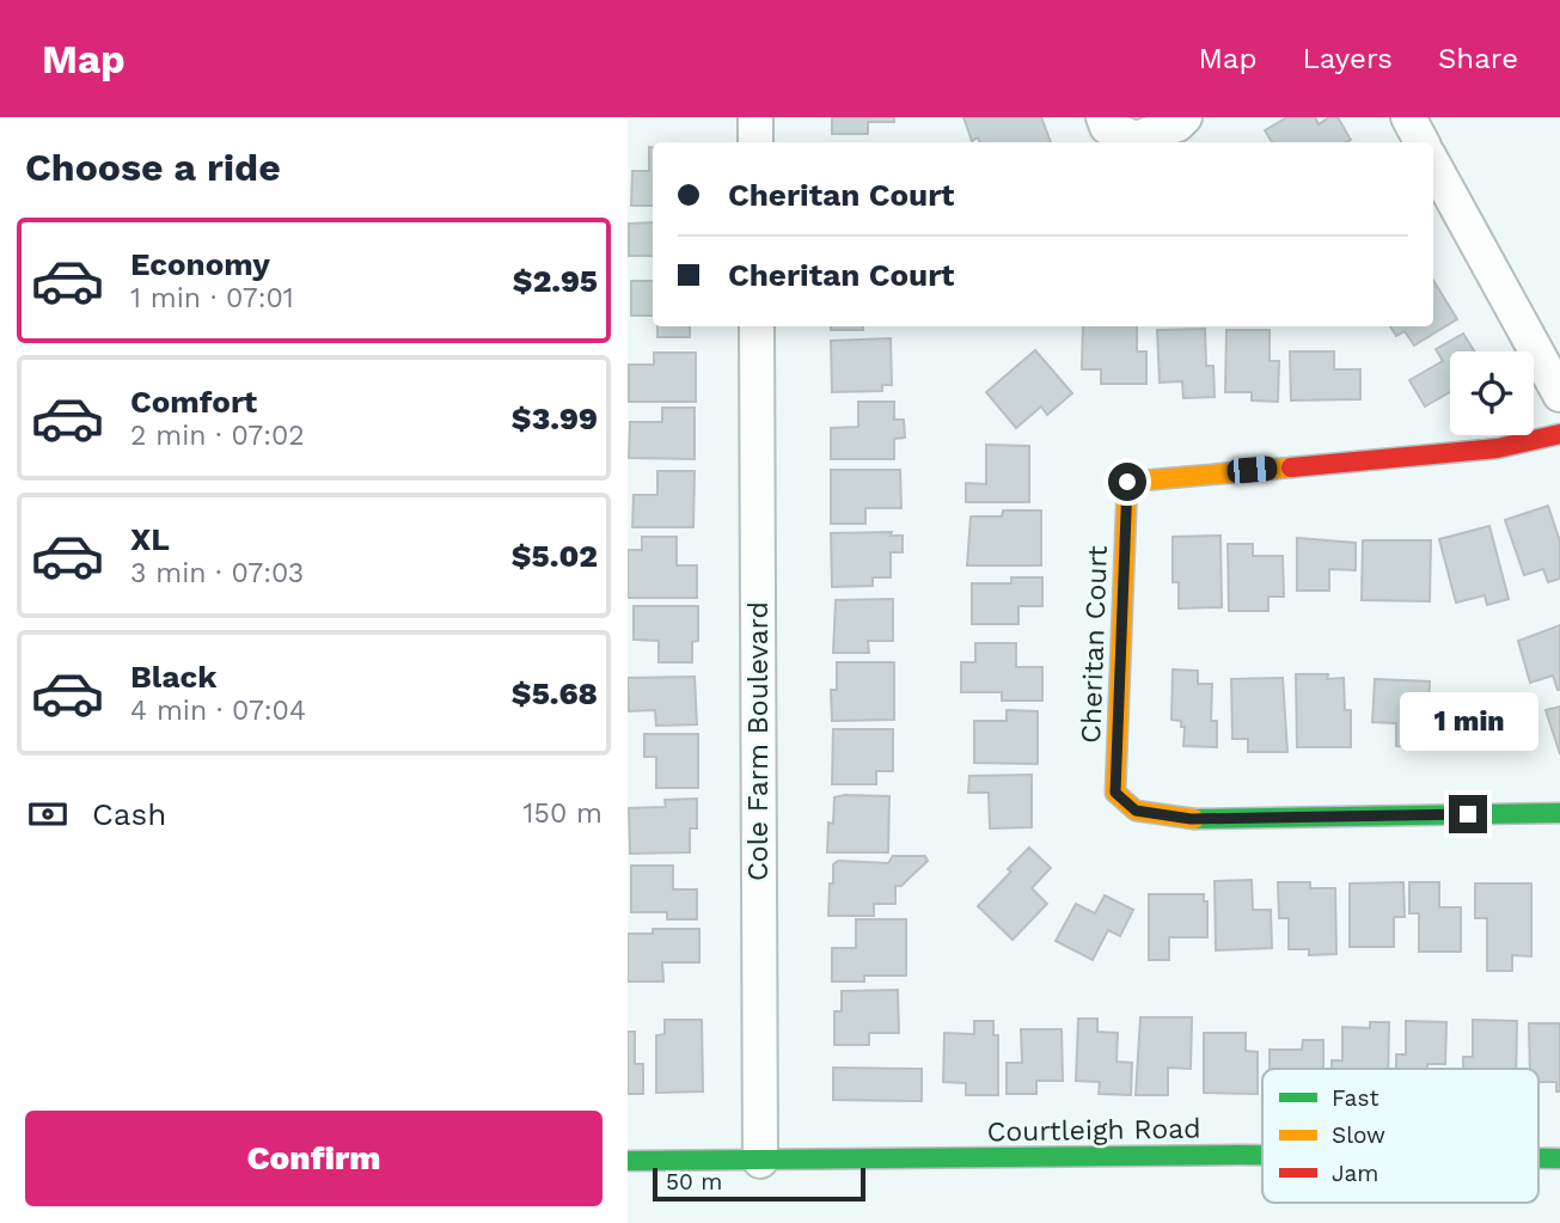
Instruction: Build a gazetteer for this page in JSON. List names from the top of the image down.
{
  "streets": {
    "street": ["Cheritan Court", "Cole Farm Boulevard", "Courtleigh Road"]
  },
  "crossings": [
    ["Cole Farm Boulevard", "Courtleigh Road"]
  ],
  "legend": ["Fast", "Slow", "Jam"],
  "scale_bar": "50 m",
  "page": {
    "header": "Map",
    "nav": ["Map", "Layers", "Share"],
    "heading": "Choose a ride",
    "banner": ["Cheritan Court", "Cheritan Court"],
    "list": [
      {
        "name": "Economy",
        "note": "1 min · 07:01",
        "value": "$2.95"
      },
      {
        "name": "Comfort",
        "note": "2 min · 07:02",
        "value": "$3.99"
      },
      {
        "name": "XL",
        "note": "3 min · 07:03",
        "value": "$5.02"
      },
      {
        "name": "Black",
        "note": "4 min · 07:04",
        "value": "$5.68"
      }
    ],
    "bubble": "1 min",
    "pay": ["Cash", "150 m"],
    "buttons": "Confirm",
    "scale": "50 m"
  }
}
